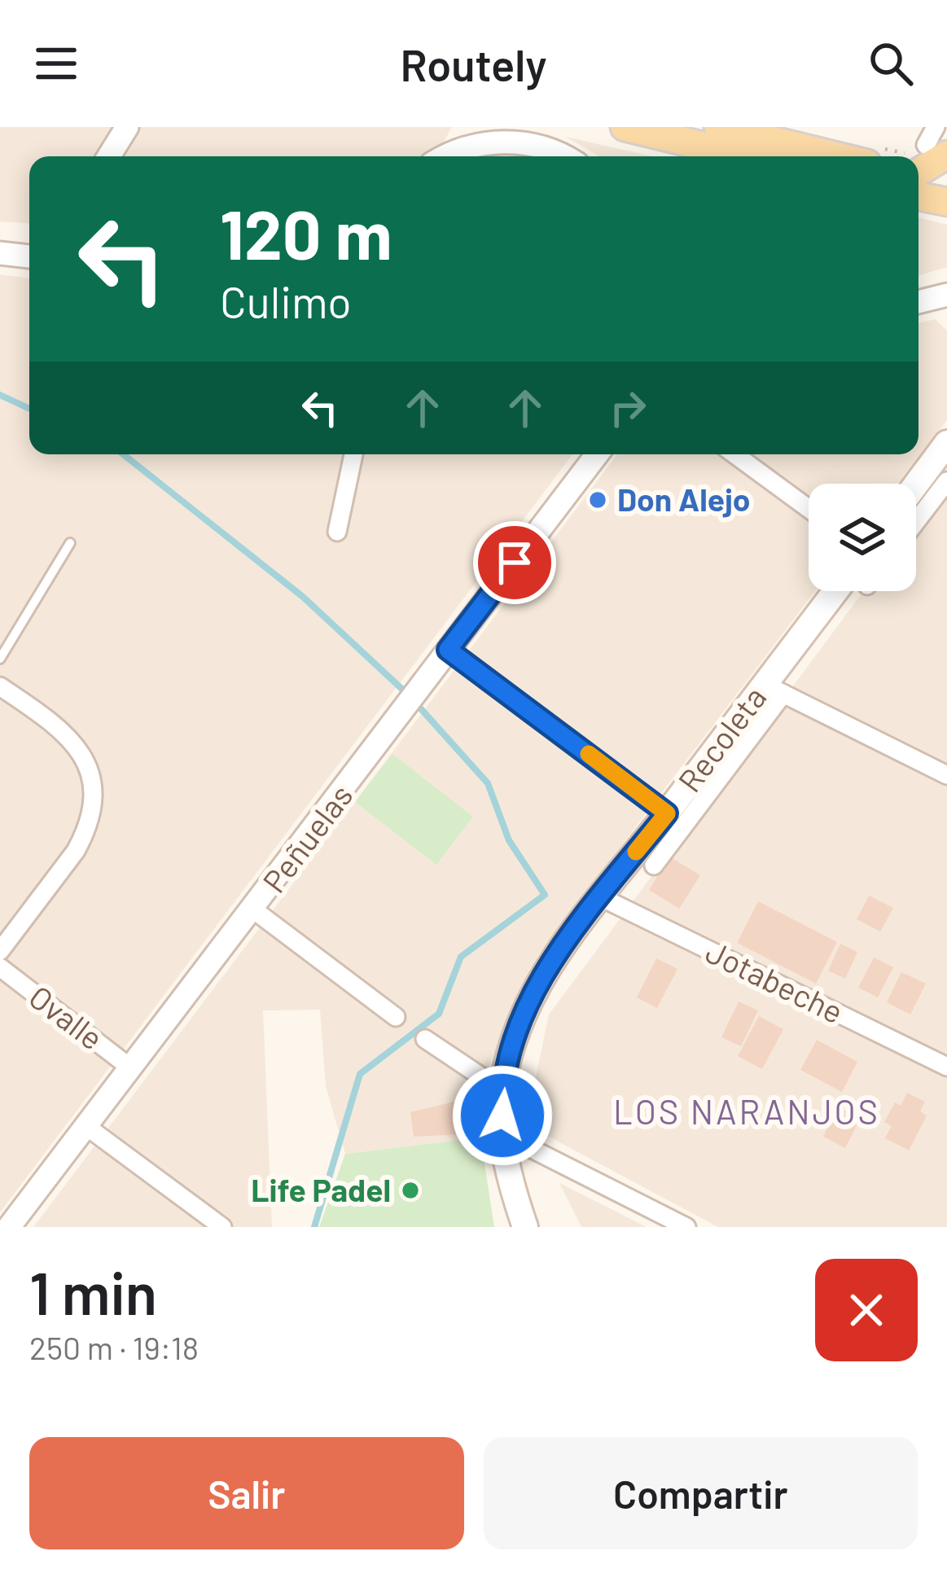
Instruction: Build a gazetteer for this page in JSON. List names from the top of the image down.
{
  "streets": {
    "main road": ["Recoleta"],
    "street": ["Peñuelas", "Jotabeche", "Ovalle"]
  },
  "crossings": [
    ["Recoleta", "Jotabeche"],
    ["Peñuelas", "Ovalle"]
  ],
  "districts": ["LOS NARANJOS"],
  "places": ["Don Alejo", "Life Padel"],
  "page": {
    "header": "Routely",
    "turn": ["120 m", "Culimo"],
    "heading": ["1 min", "250 m · 19:18"],
    "buttons": ["Salir", "Compartir"]
  }
}
